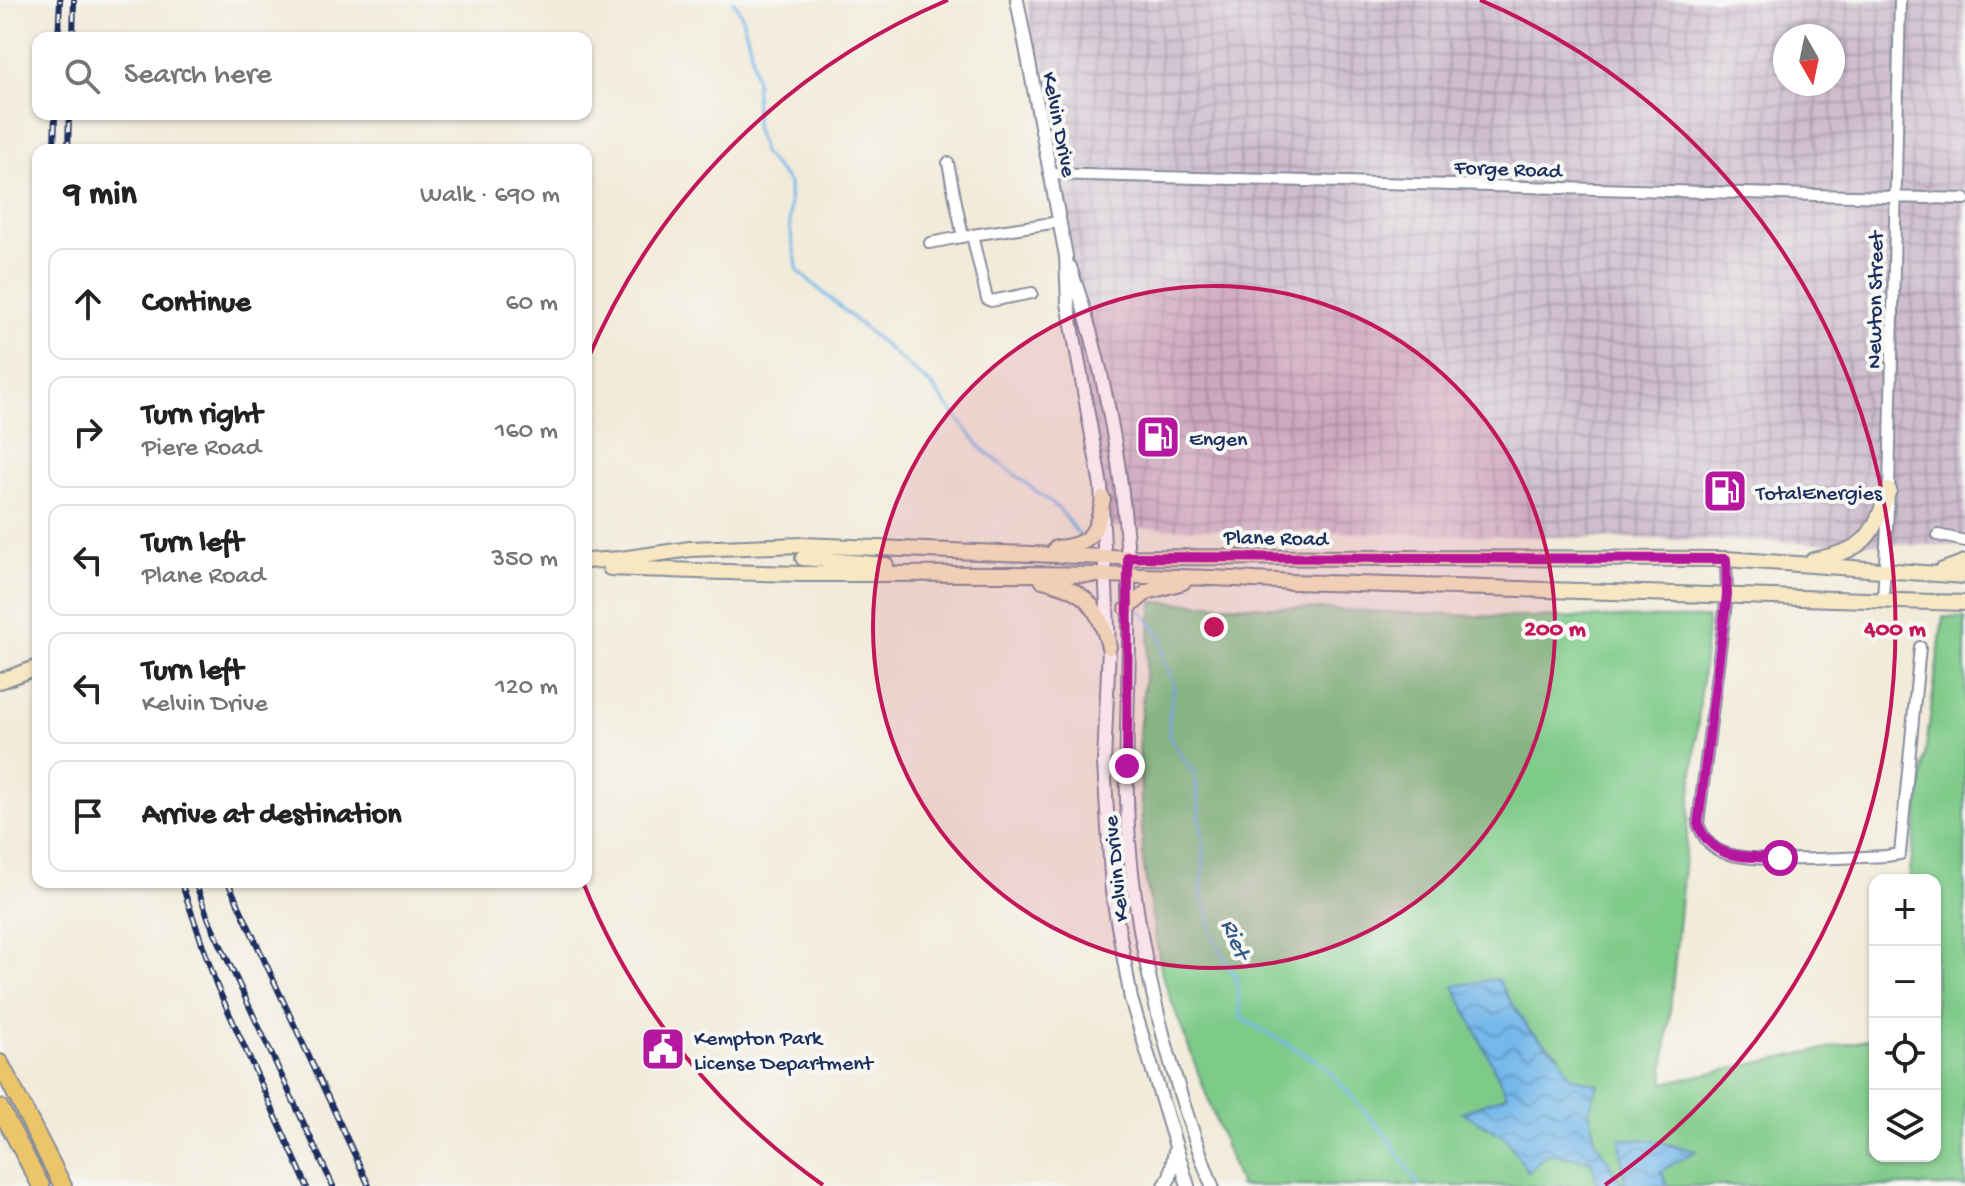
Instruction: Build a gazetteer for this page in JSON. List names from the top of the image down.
{
  "streets": {
    "main road": ["Plane Road"],
    "street": ["Kelvin Drive", "Forge Road", "Newton Street"]
  },
  "crossings": [
    ["Kelvin Drive", "Forge Road"],
    ["Kelvin Drive", "Plane Road"],
    ["Forge Road", "Newton Street"],
    ["Newton Street", "Plane Road"]
  ],
  "water": ["Riet"],
  "places": {
    "fuel station": ["Engen", "TotalEnergies"],
    "public building": ["Kempton Park License Department"]
  },
  "north": "bottom",
  "page": {
    "search": "Search here",
    "heading": ["9 min", "Walk · 690 m"],
    "list": [
      ["Continue", "60 m"],
      ["Turn right", "Piere Road", "160 m"],
      ["Turn left", "Plane Road", "350 m"],
      ["Turn left", "Kelvin Drive", "120 m"],
      "Arrive at destination"
    ],
    "map_buttons": ["+", "−"]
  },
  "rings": ["200 m", "400 m"]
}
